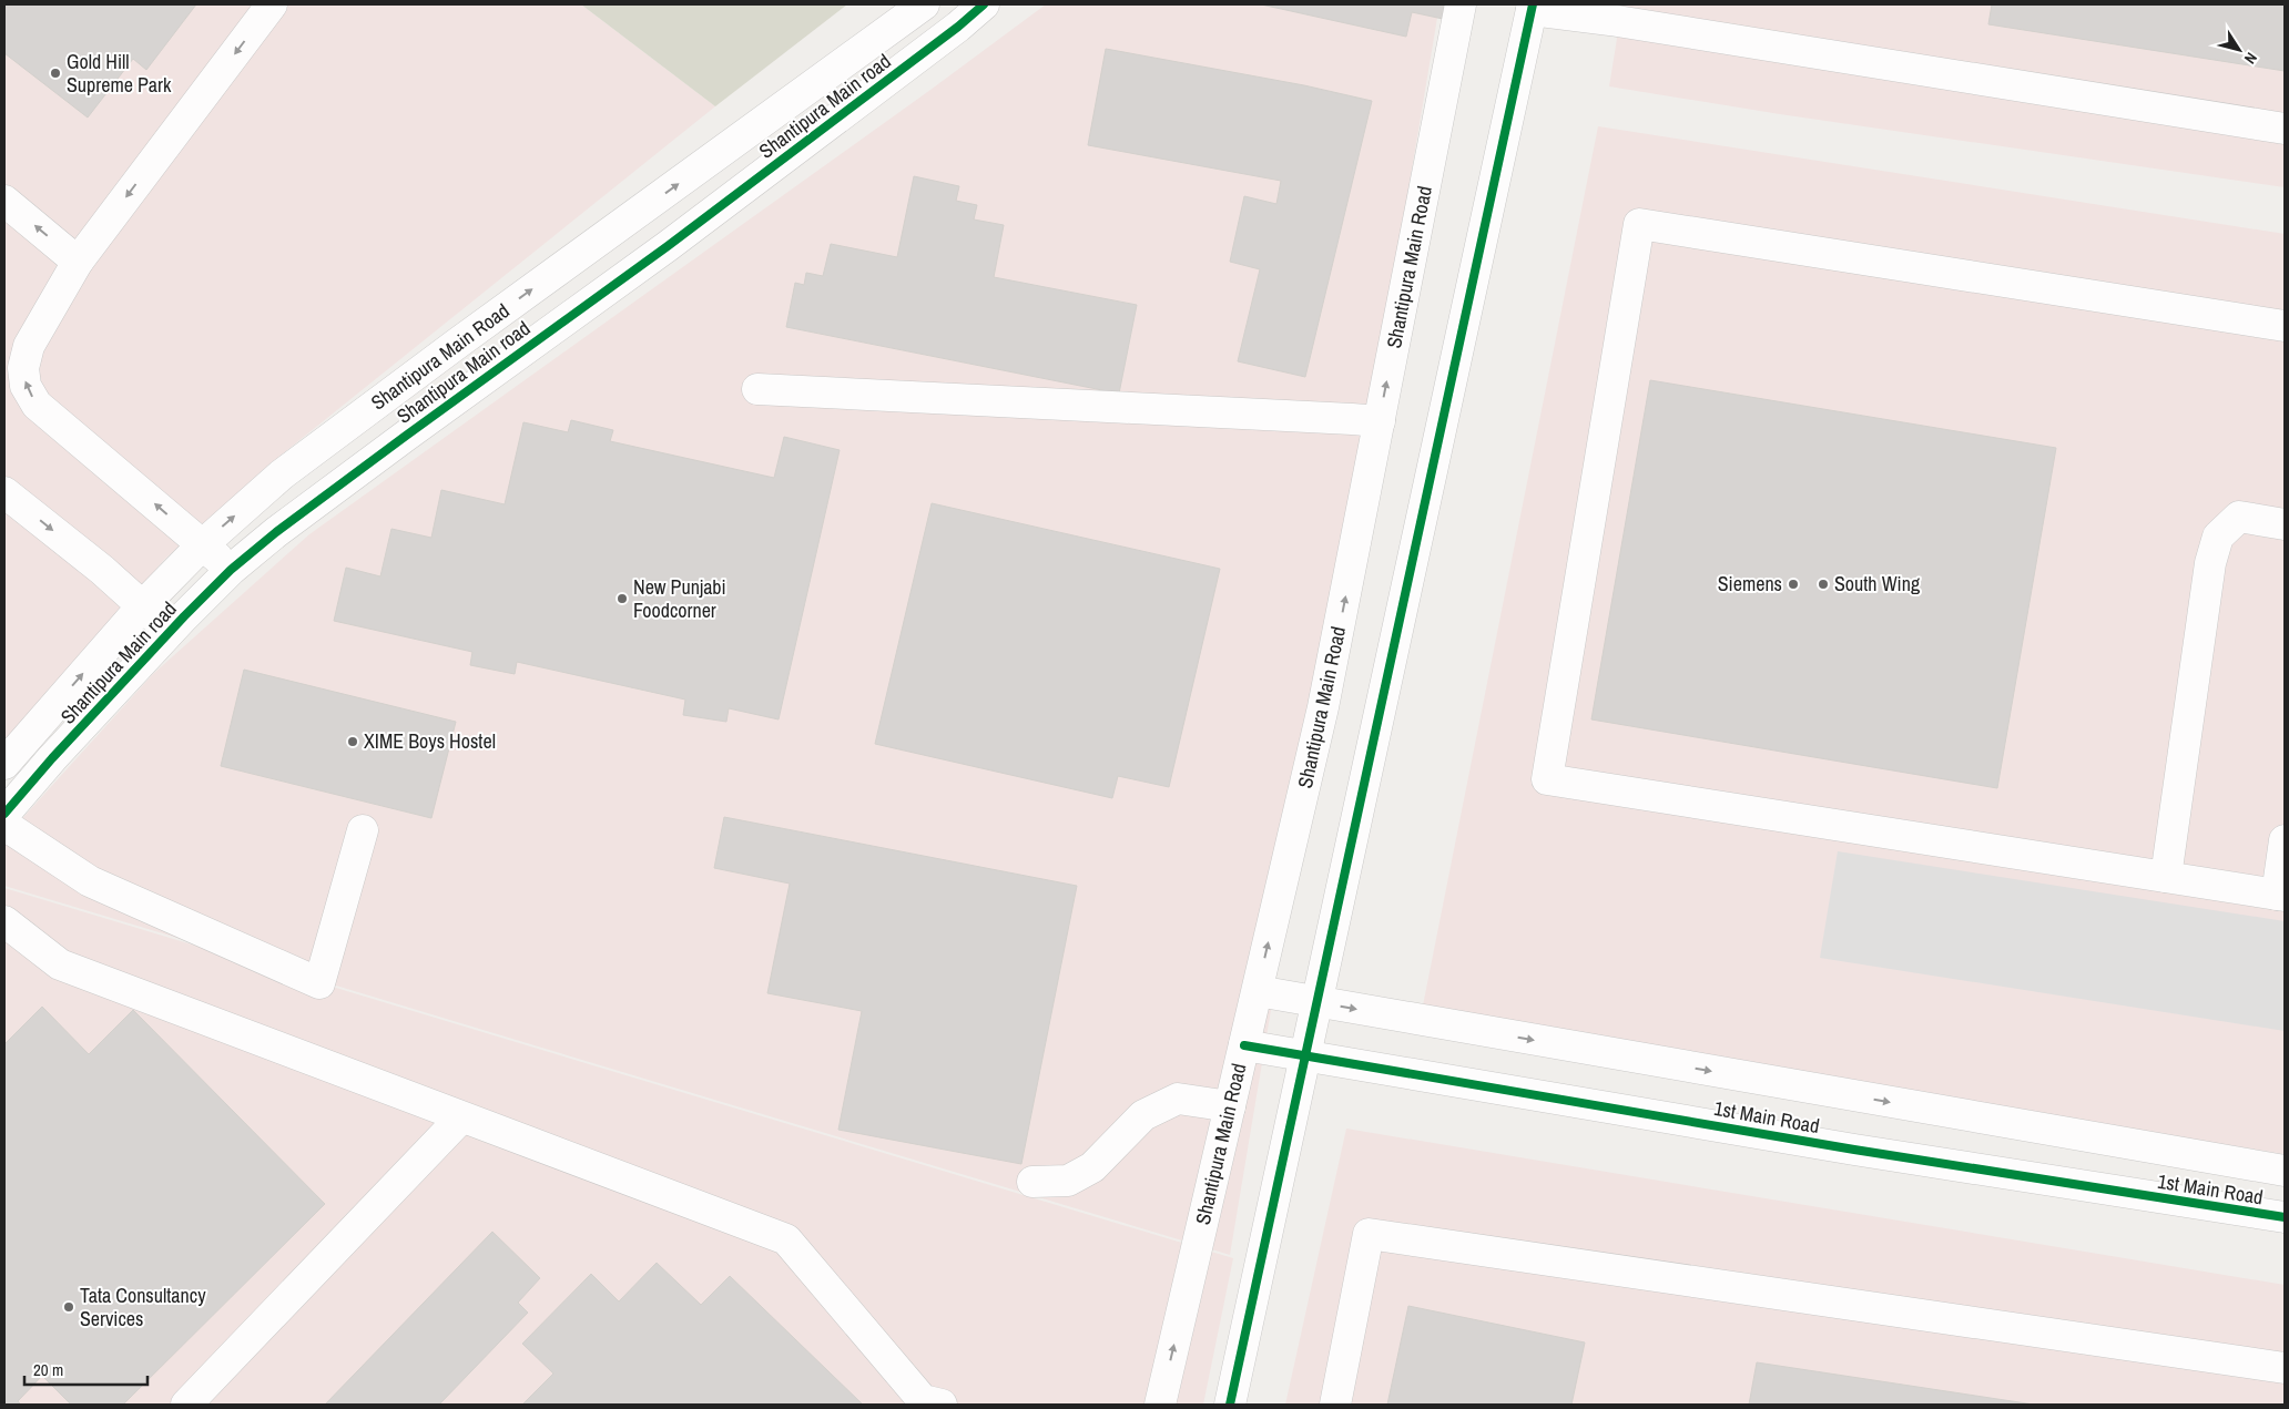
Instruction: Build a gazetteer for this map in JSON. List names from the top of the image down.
{
  "streets": {
    "street": ["Shantipura Main road", "Shantipura Main Road", "1st Main Road"]
  },
  "crossings": [
    ["Shantipura Main Road", "1st Main Road"]
  ],
  "places": [
    "Gold Hill Supreme Park",
    "Siemens",
    "South Wing",
    "New Punjabi Foodcorner",
    "XIME Boys Hostel",
    "Tata Consultancy Services"
  ],
  "scale_bar": "20 m",
  "north": "bottom right"
}
